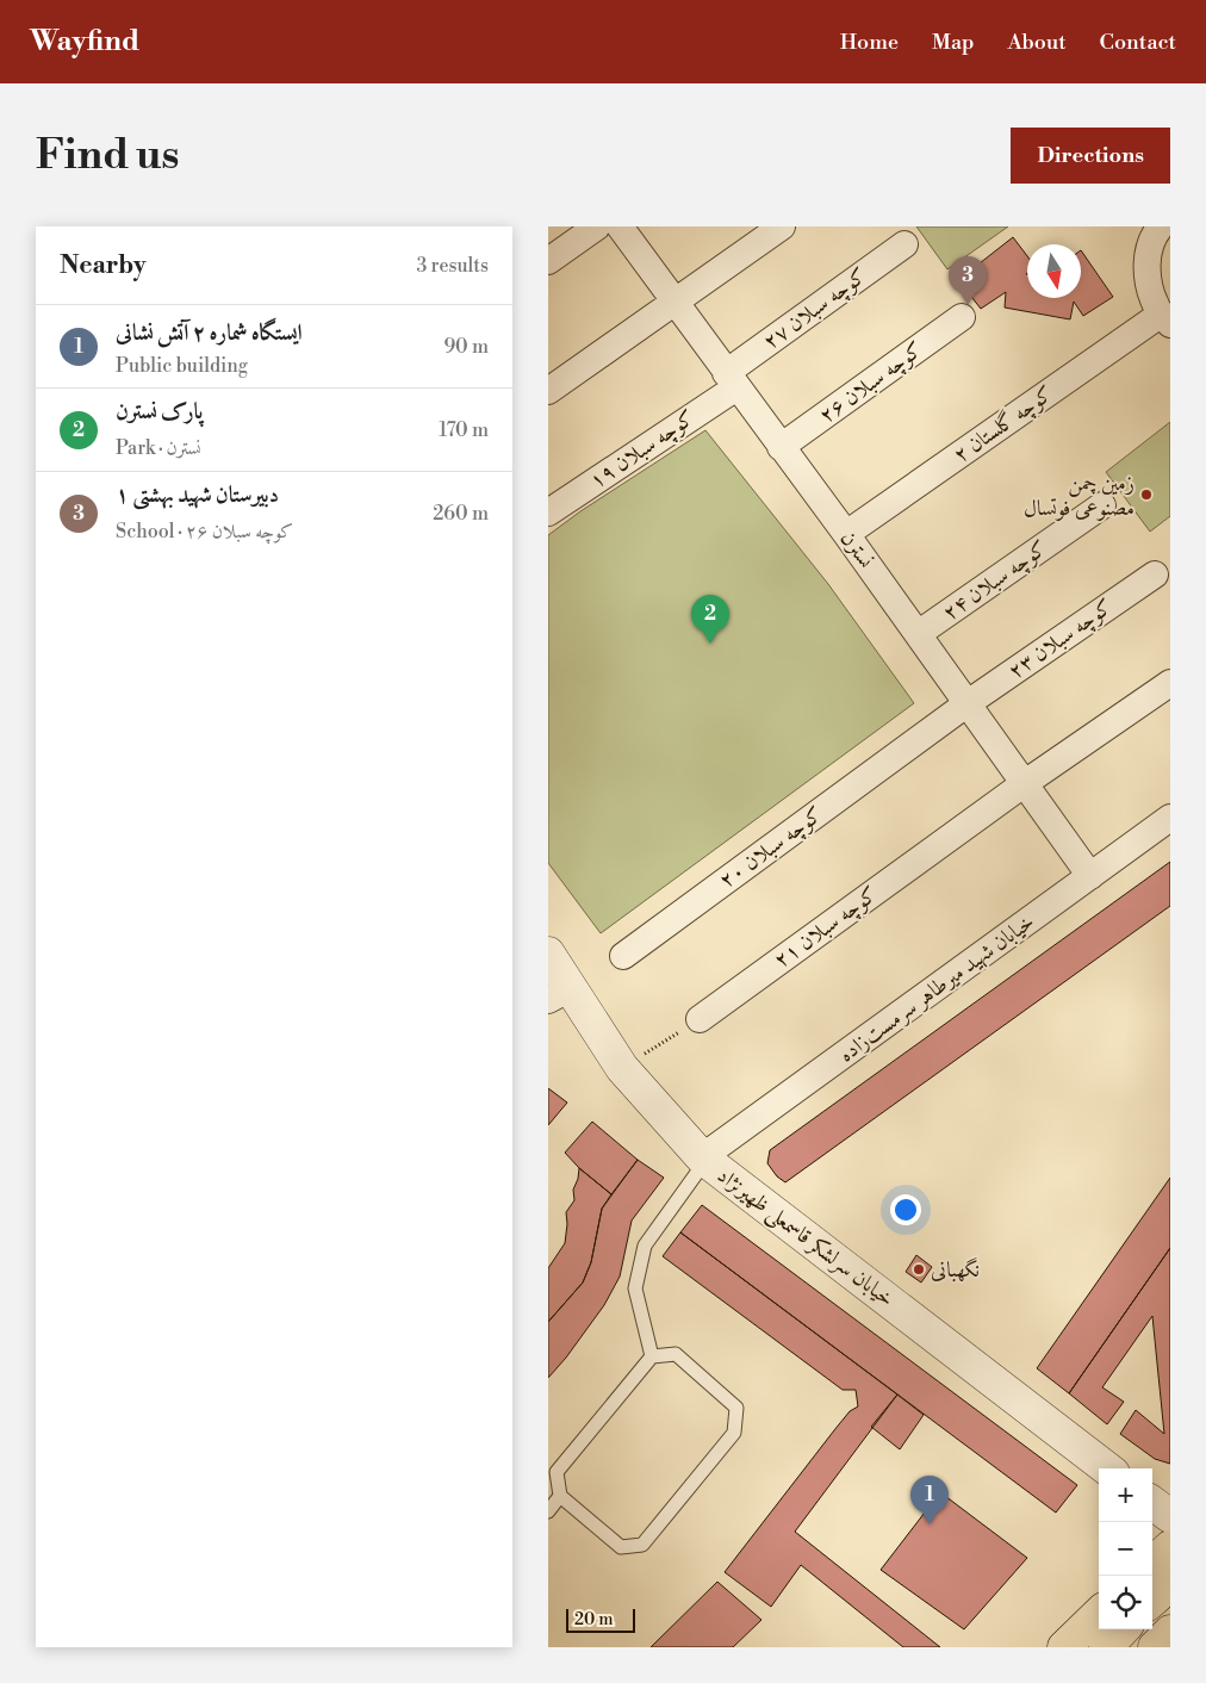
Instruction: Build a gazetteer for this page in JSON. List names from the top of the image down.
{
  "streets": {
    "street": [
      "کوچه سبلان ۲۷",
      "کوچه سبلان ۲۶",
      "کوچه گلستان ۲",
      "کوچه سبلان ۱۹",
      "نسترن",
      "کوچه سبلان ۲۴",
      "کوچه سبلان ۲۳",
      "کوچه سبلان ۲۰",
      "کوچه سبلان ۲۱",
      "خیابان شهید میرطاهر سرمست‌زاده",
      "خیابان سرلشکر قاسمعلی ظهیرنژاد"
    ]
  },
  "crossings": [
    ["کوچه سبلان ۲۷", "کوچه سبلان ۱۹"],
    ["کوچه سبلان ۲۷", "نسترن"],
    ["کوچه سبلان ۲۶", "نسترن"],
    ["کوچه گلستان ۲", "نسترن"],
    ["کوچه سبلان ۱۹", "نسترن"],
    ["نسترن", "کوچه سبلان ۲۴"],
    ["نسترن", "کوچه سبلان ۲۳"],
    ["نسترن", "کوچه سبلان ۲۰"],
    ["نسترن", "کوچه سبلان ۲۱"],
    ["نسترن", "خیابان شهید میرطاهر سرمست‌زاده"],
    ["کوچه سبلان ۲۳", "کوچه سبلان ۲۰"],
    ["خیابان شهید میرطاهر سرمست‌زاده", "خیابان سرلشکر قاسمعلی ظهیرنژاد"]
  ],
  "places": ["زمین چمن مصنوعی فوتسال", "نگهبانی"],
  "scale_bar": "20 m",
  "north": "bottom",
  "page": {
    "header": "Wayfind",
    "nav": [
      "Home",
      "Map",
      "About",
      "Contact"
    ],
    "buttons": "Directions",
    "title": "Find us",
    "heading": ["Nearby", "3 results"],
    "pins": ["3", "2", "1"],
    "list": [
      {
        "mark": "1",
        "name": "ایستگاه شماره ۲ آتش نشانی",
        "note": "Public building",
        "value": "90 m"
      },
      {
        "mark": "2",
        "name": "پارک نسترن",
        "note": "Park · نسترن",
        "value": "170 m"
      },
      {
        "mark": "3",
        "name": "دبیرستان شهید بهشتی ۱",
        "note": "School · کوچه سبلان ۲۶",
        "value": "260 m"
      }
    ],
    "map_buttons": ["+", "−"],
    "scale": "20 m"
  }
}
